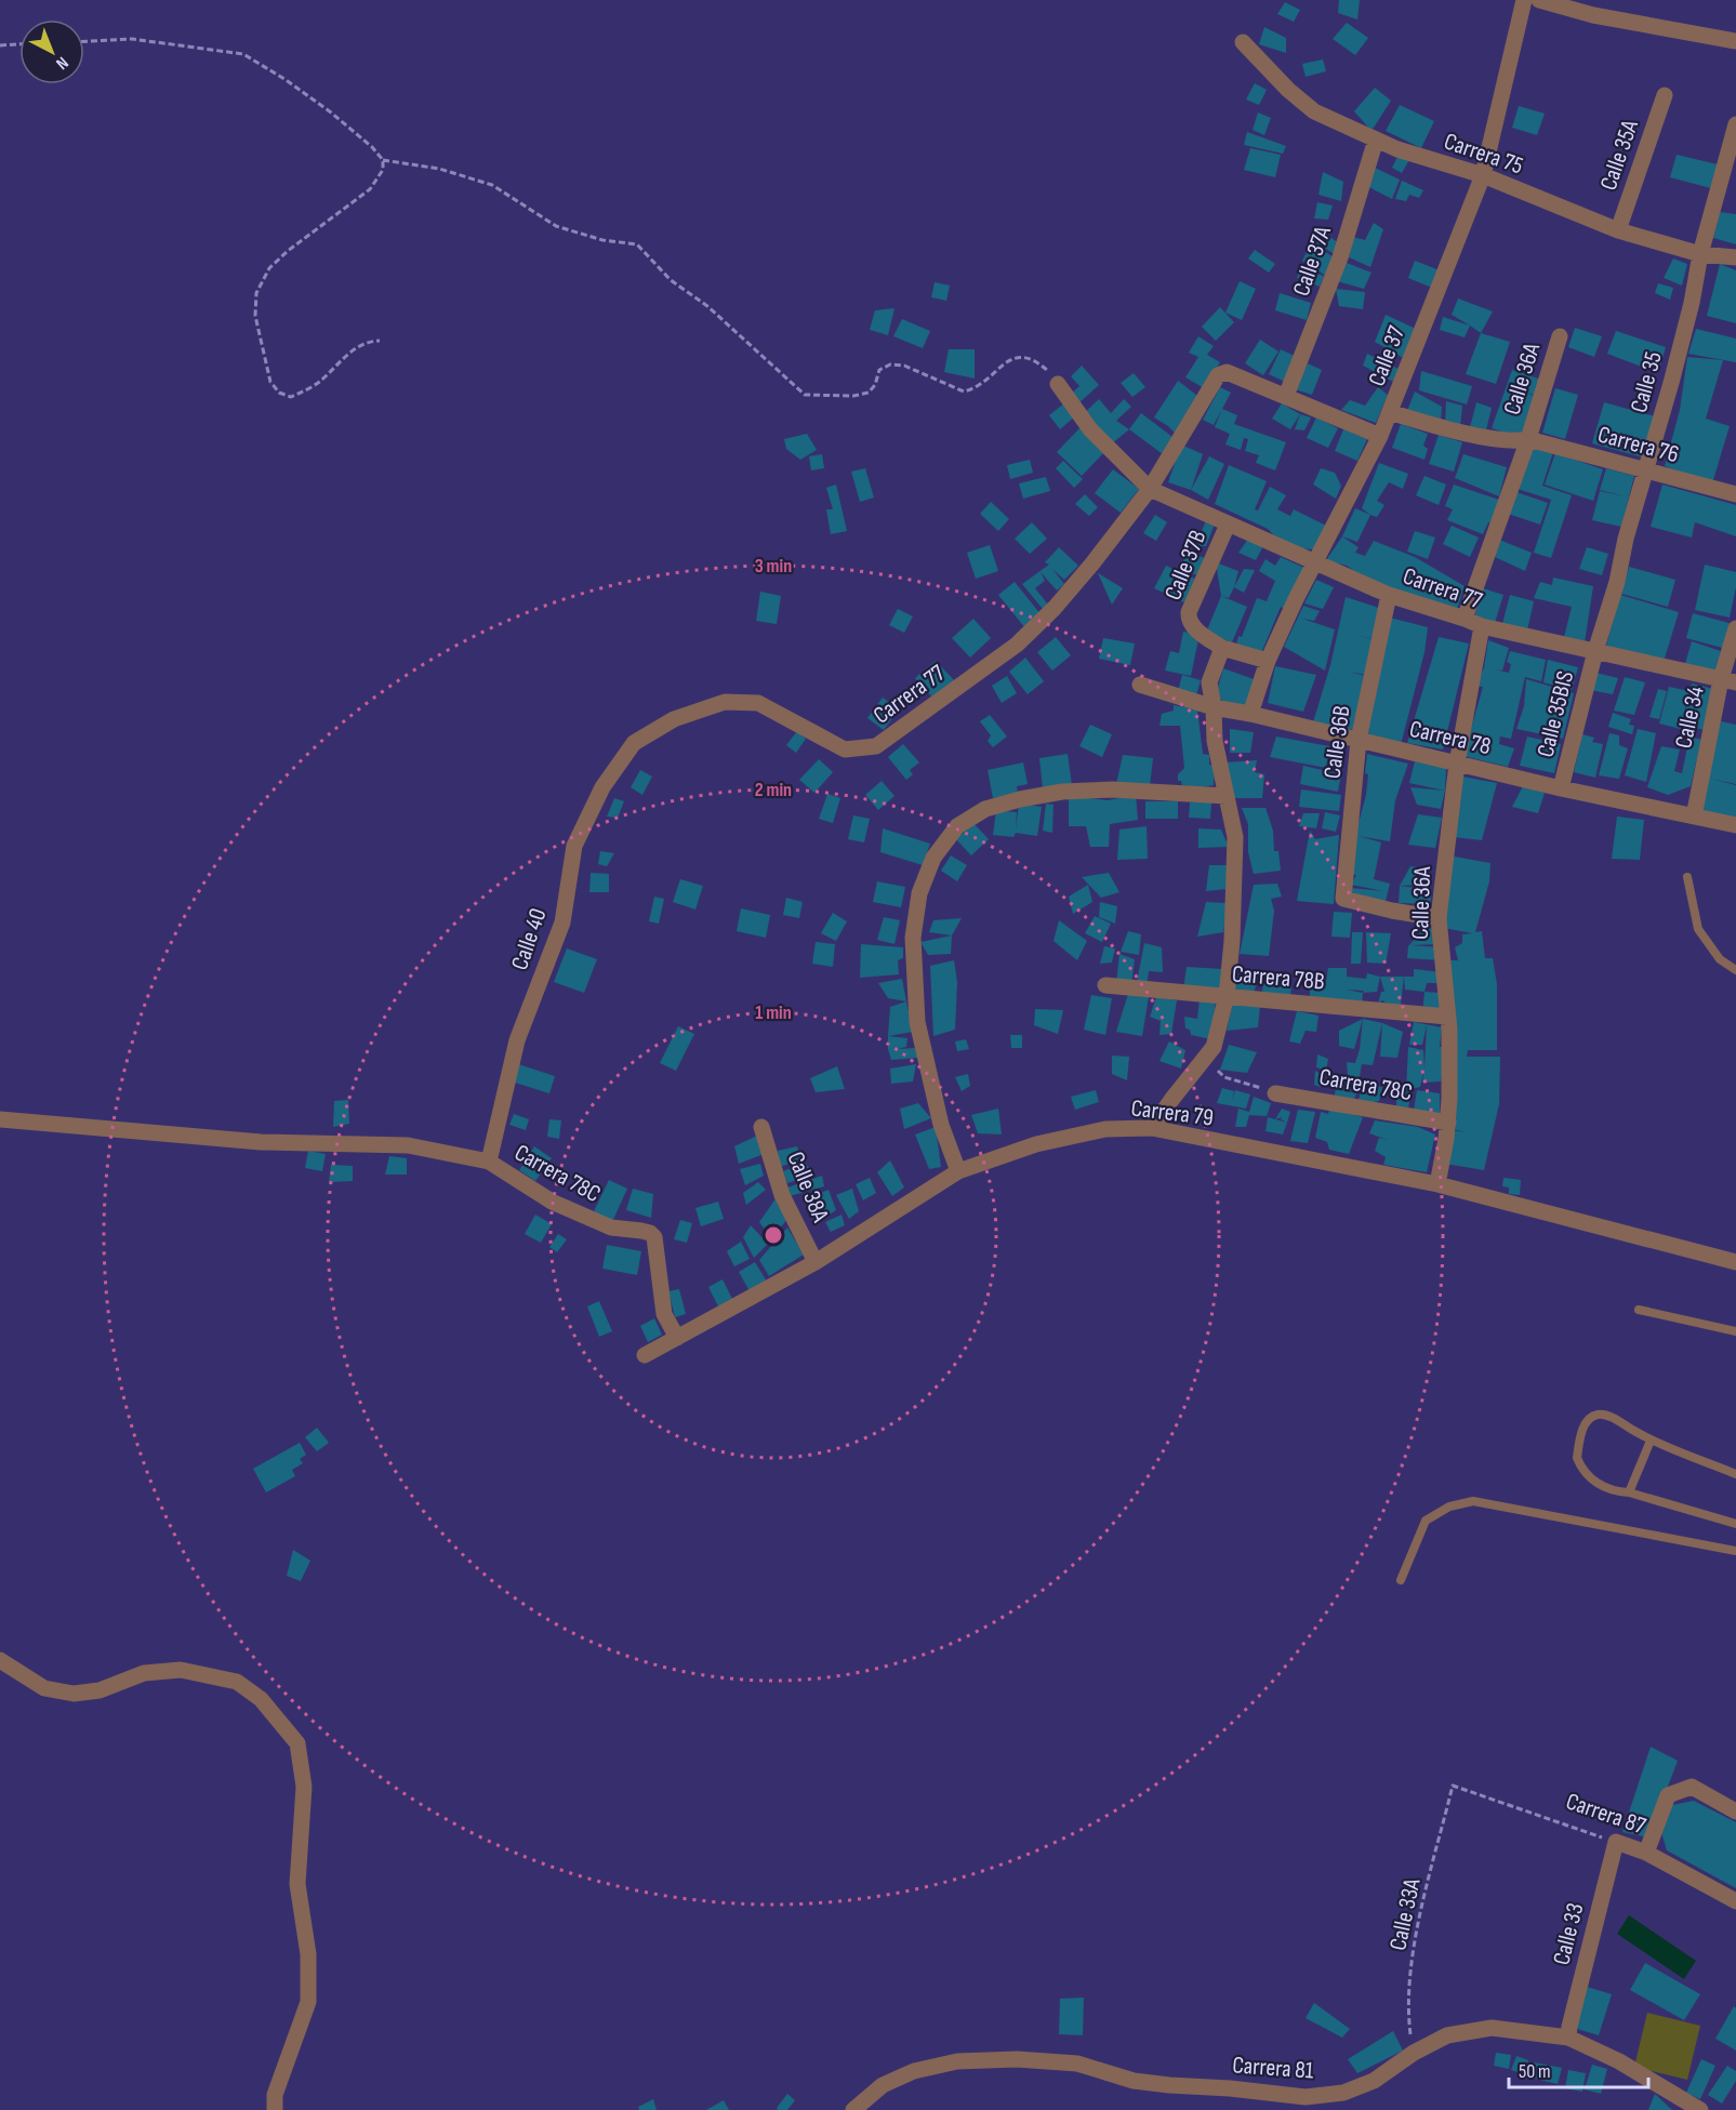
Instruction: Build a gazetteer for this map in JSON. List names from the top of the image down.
{
  "streets": {
    "street": [
      "Carrera 75",
      "Calle 35A",
      "Calle 37A",
      "Calle 37",
      "Calle 36A",
      "Calle 35",
      "Carrera 76",
      "Calle 37B",
      "Carrera 77",
      "Calle 35BIS",
      "Calle 34",
      "Carrera 78",
      "Calle 36B",
      "Calle 40",
      "Carrera 78B",
      "Carrera 78C",
      "Carrera 79",
      "Calle 38A",
      "Carrera 87",
      "Calle 33",
      "Carrera 81"
    ],
    "path": ["Calle 33A"]
  },
  "crossings": [
    ["Carrera 75", "Calle 35A"],
    ["Carrera 75", "Calle 37A"],
    ["Carrera 75", "Calle 37"],
    ["Carrera 75", "Calle 35"],
    ["Calle 37", "Carrera 76"],
    ["Calle 37", "Carrera 77"],
    ["Calle 37", "Carrera 78"],
    ["Calle 36A", "Carrera 76"],
    ["Calle 36A", "Carrera 77"],
    ["Calle 36A", "Carrera 78"],
    ["Calle 36A", "Calle 36B"],
    ["Calle 36A", "Carrera 78B"],
    ["Calle 36A", "Carrera 78C"],
    ["Calle 36A", "Carrera 79"],
    ["Calle 35", "Carrera 76"],
    ["Calle 35", "Carrera 77"],
    ["Calle 35", "Calle 35BIS"],
    ["Calle 37B", "Carrera 77"],
    ["Carrera 77", "Calle 35BIS"],
    ["Carrera 77", "Calle 34"],
    ["Carrera 77", "Calle 36B"],
    ["Carrera 77", "Calle 40"],
    ["Calle 35BIS", "Carrera 78"],
    ["Calle 34", "Carrera 78"],
    ["Carrera 78", "Calle 36B"],
    ["Calle 40", "Carrera 78C"],
    ["Carrera 78C", "Carrera 79"],
    ["Carrera 79", "Calle 38A"],
    ["Carrera 87", "Calle 33A"],
    ["Carrera 87", "Calle 33"],
    ["Calle 33A", "Carrera 81"],
    ["Calle 33", "Carrera 81"]
  ],
  "scale_bar": "50 m",
  "north": "bottom right",
  "rings": ["3 min", "2 min", "1 min"]
}
